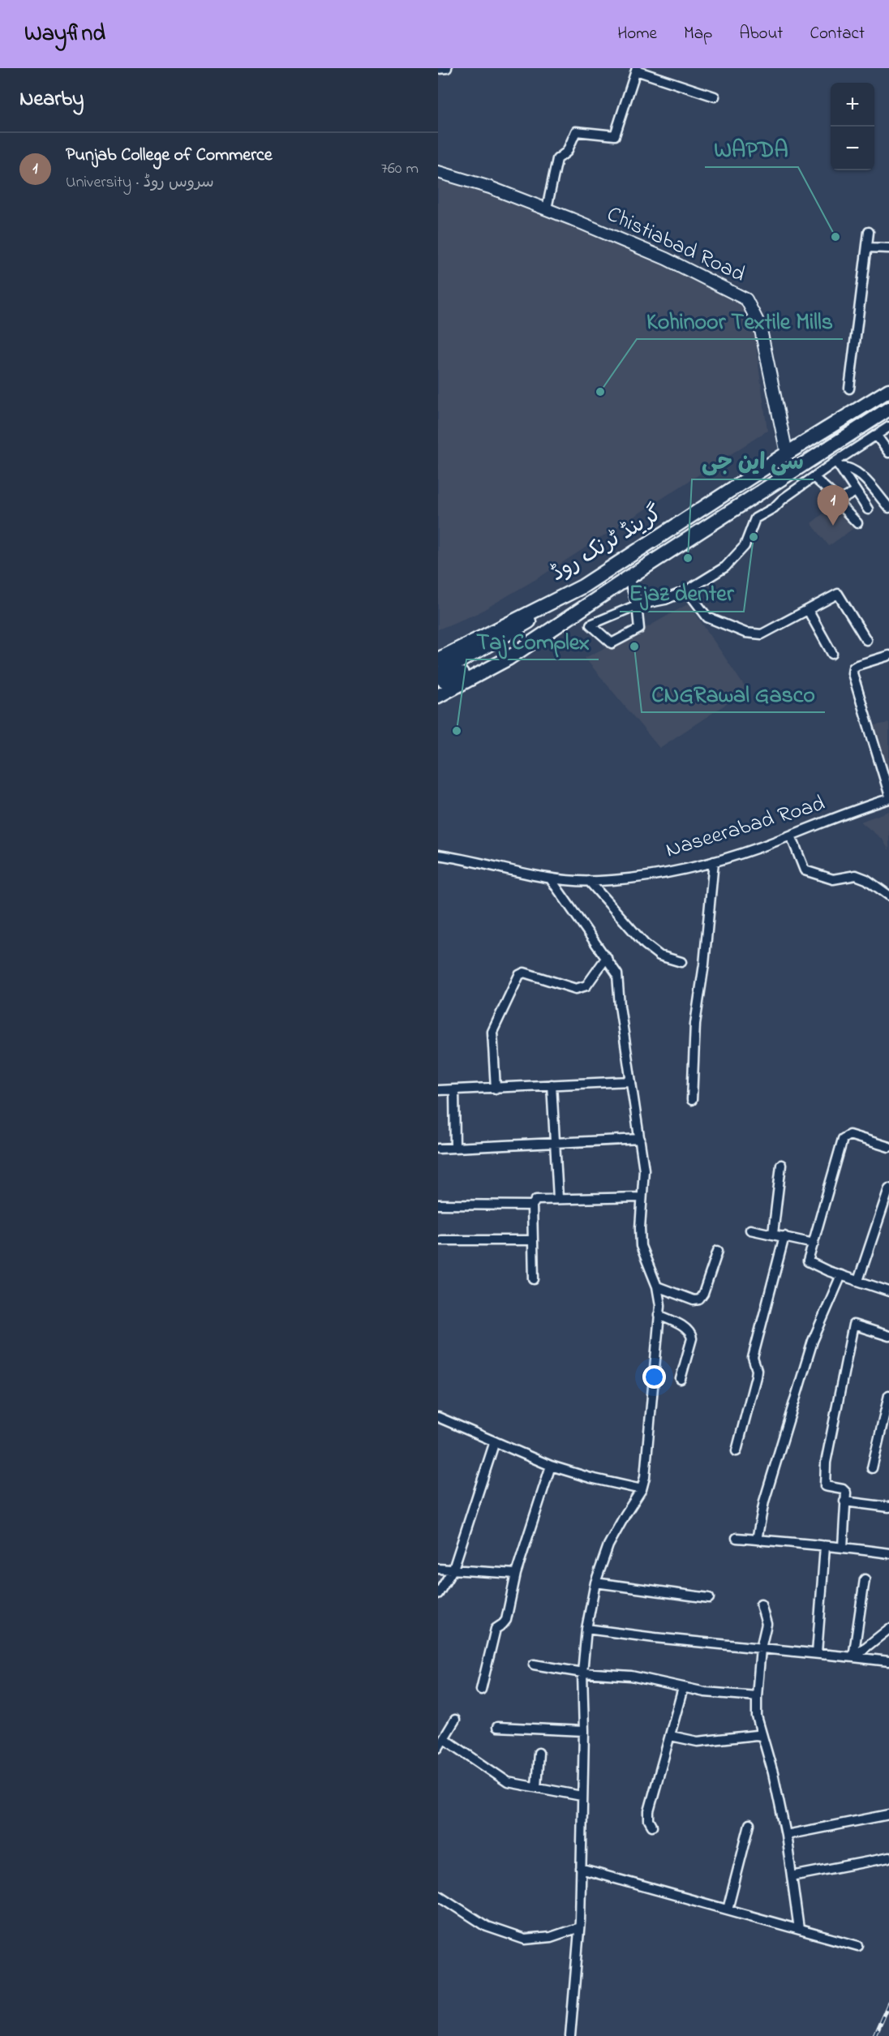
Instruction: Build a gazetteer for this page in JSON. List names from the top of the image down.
{
  "streets": {
    "highway": ["گرینڈ ٹرنک روڈ"],
    "main road": ["Chistiabad Road"],
    "street": ["Naseerabad Road"]
  },
  "crossings": [
    ["Chistiabad Road", "گرینڈ ٹرنک روڈ"]
  ],
  "places": [
    "WAPDA",
    "Kohinoor Textile Mills",
    "Ejaz denter",
    "سی این جی",
    "CNGRawal Gasco",
    "Taj Complex"
  ],
  "page": {
    "header": "Wayfind",
    "nav": [
      "Home",
      "Map",
      "About",
      "Contact"
    ],
    "heading": "Nearby",
    "map_buttons": ["+", "−"],
    "list": [
      {
        "mark": "1",
        "name": "Punjab College of Commerce",
        "note": "University · سروس روڈ",
        "value": "760 m"
      }
    ],
    "pins": "1"
  }
}
